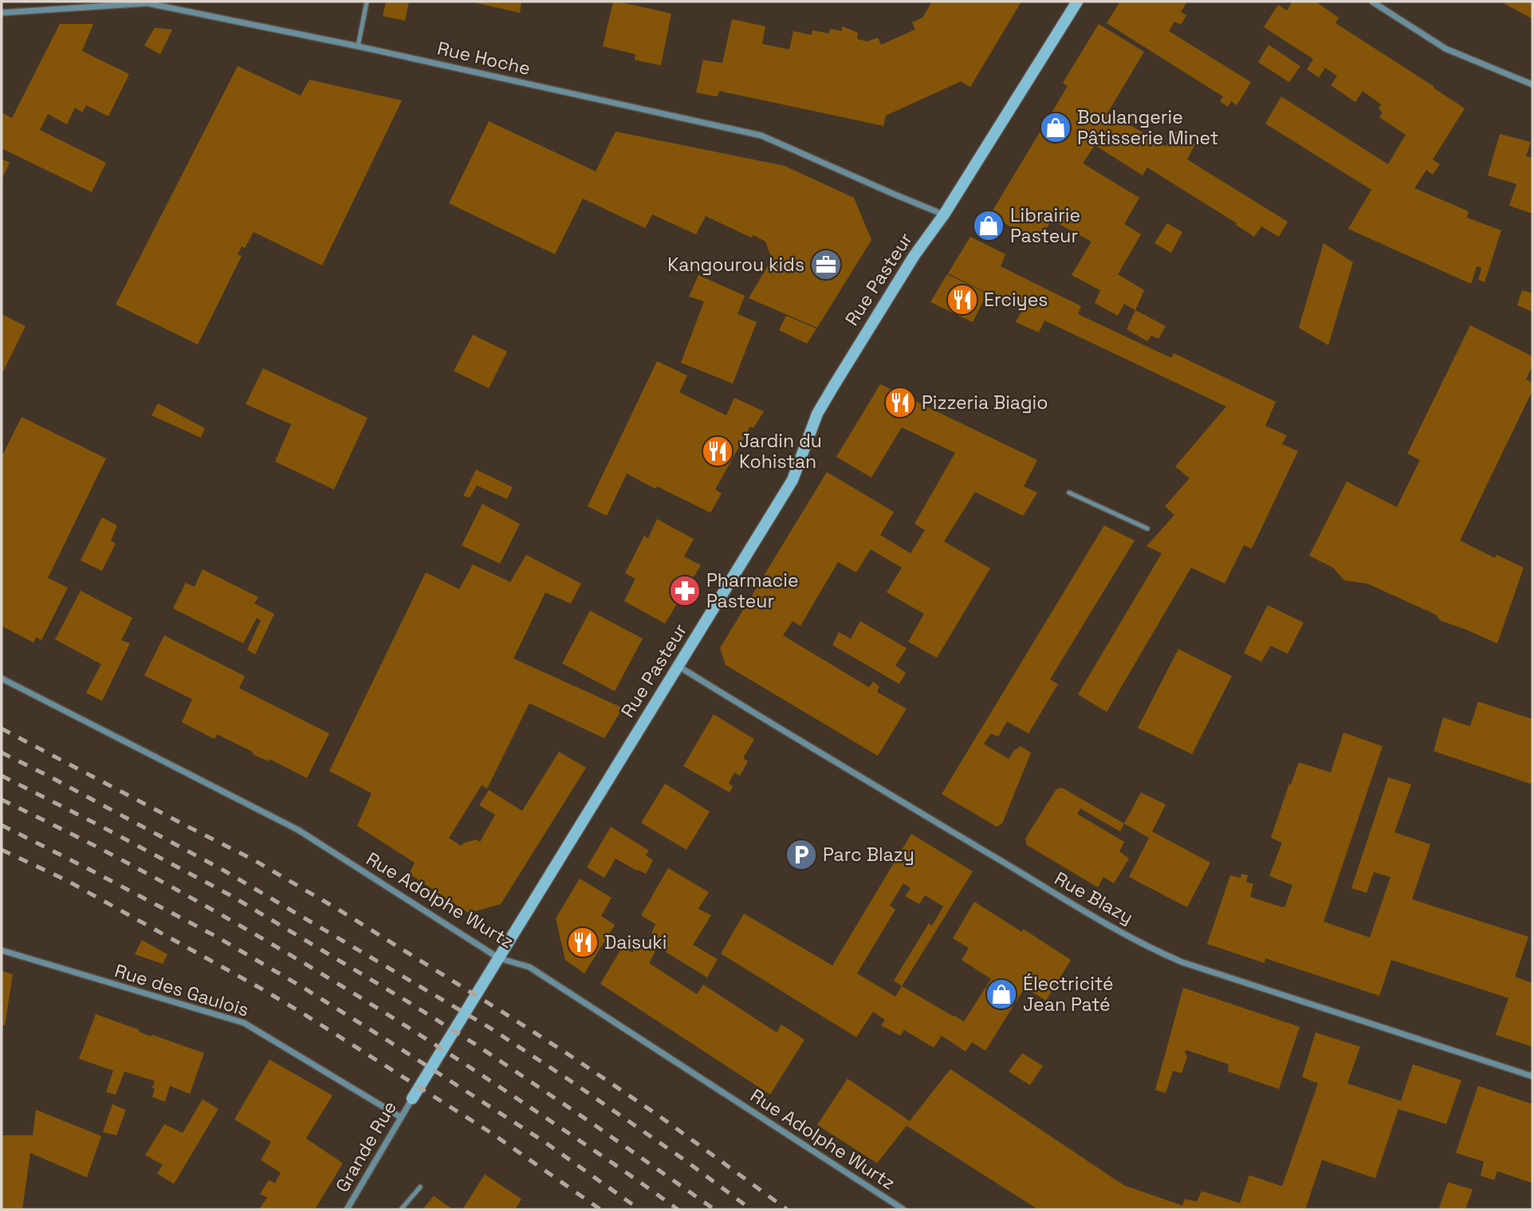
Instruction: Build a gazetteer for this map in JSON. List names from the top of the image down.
{
  "streets": {
    "street": [
      "Rue Hoche",
      "Rue Pasteur",
      "Rue Blazy",
      "Rue Adolphe Wurtz",
      "Rue des Gaulois",
      "Grande Rue"
    ]
  },
  "crossings": [
    ["Rue Hoche", "Rue Pasteur"],
    ["Rue Pasteur", "Rue Blazy"],
    ["Rue Pasteur", "Rue Adolphe Wurtz"],
    ["Rue Pasteur", "Grande Rue"],
    ["Rue des Gaulois", "Grande Rue"]
  ],
  "places": {
    "shop": ["Boulangerie Pâtisserie Minet", "Librairie Pasteur", "Électricité Jean Paté"],
    "office": ["Kangourou kids"],
    "restaurant": [
      "Erciyes",
      "Pizzeria Biagio",
      "Jardin du Kohistan",
      "Daisuki"
    ],
    "pharmacy": ["Pharmacie Pasteur"],
    "parking": ["Parc Blazy"]
  }
}
